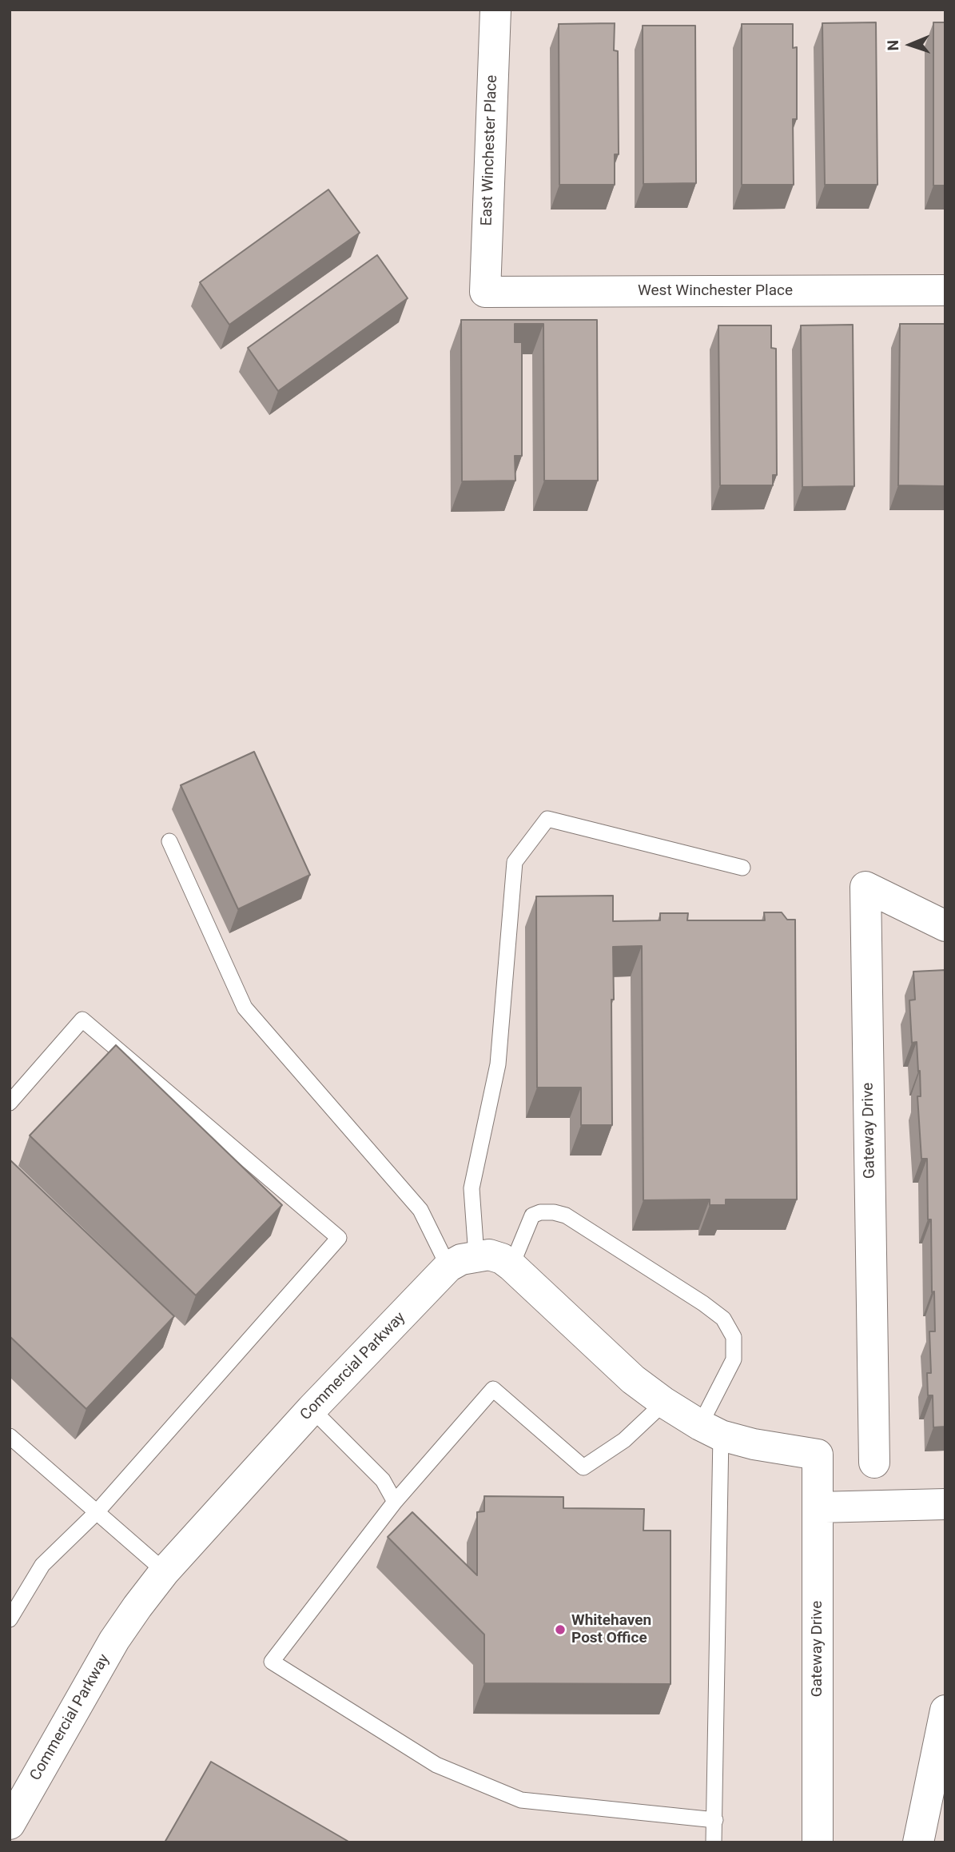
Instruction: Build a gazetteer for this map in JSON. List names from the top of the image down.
{
  "streets": {
    "street": [
      "East Winchester Place",
      "West Winchester Place",
      "Gateway Drive",
      "Commercial Parkway"
    ]
  },
  "crossings": [
    ["East Winchester Place", "West Winchester Place"]
  ],
  "places": ["Whitehaven Post Office"],
  "north": "left"
}
